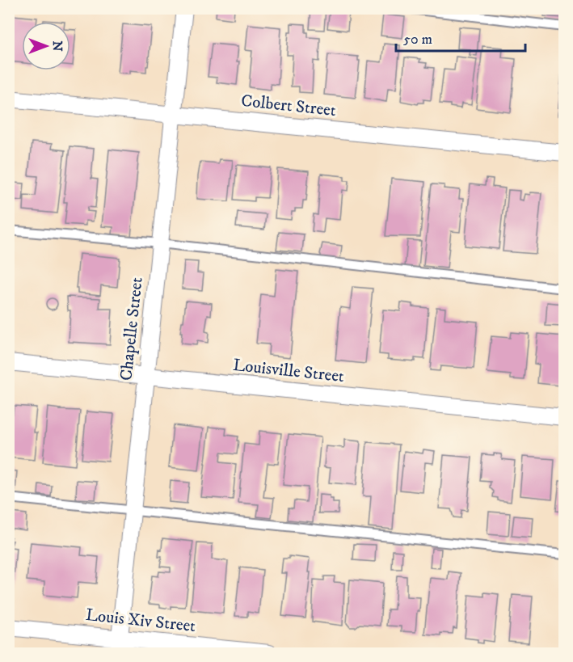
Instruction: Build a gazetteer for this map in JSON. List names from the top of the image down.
{
  "streets": {
    "street": [
      "Colbert Street",
      "Chapelle Street",
      "Louisville Street",
      "Louis Xiv Street"
    ]
  },
  "crossings": [
    ["Colbert Street", "Chapelle Street"],
    ["Chapelle Street", "Louisville Street"],
    ["Chapelle Street", "Louis Xiv Street"]
  ],
  "scale_bar": "50 m",
  "north": "right"
}
